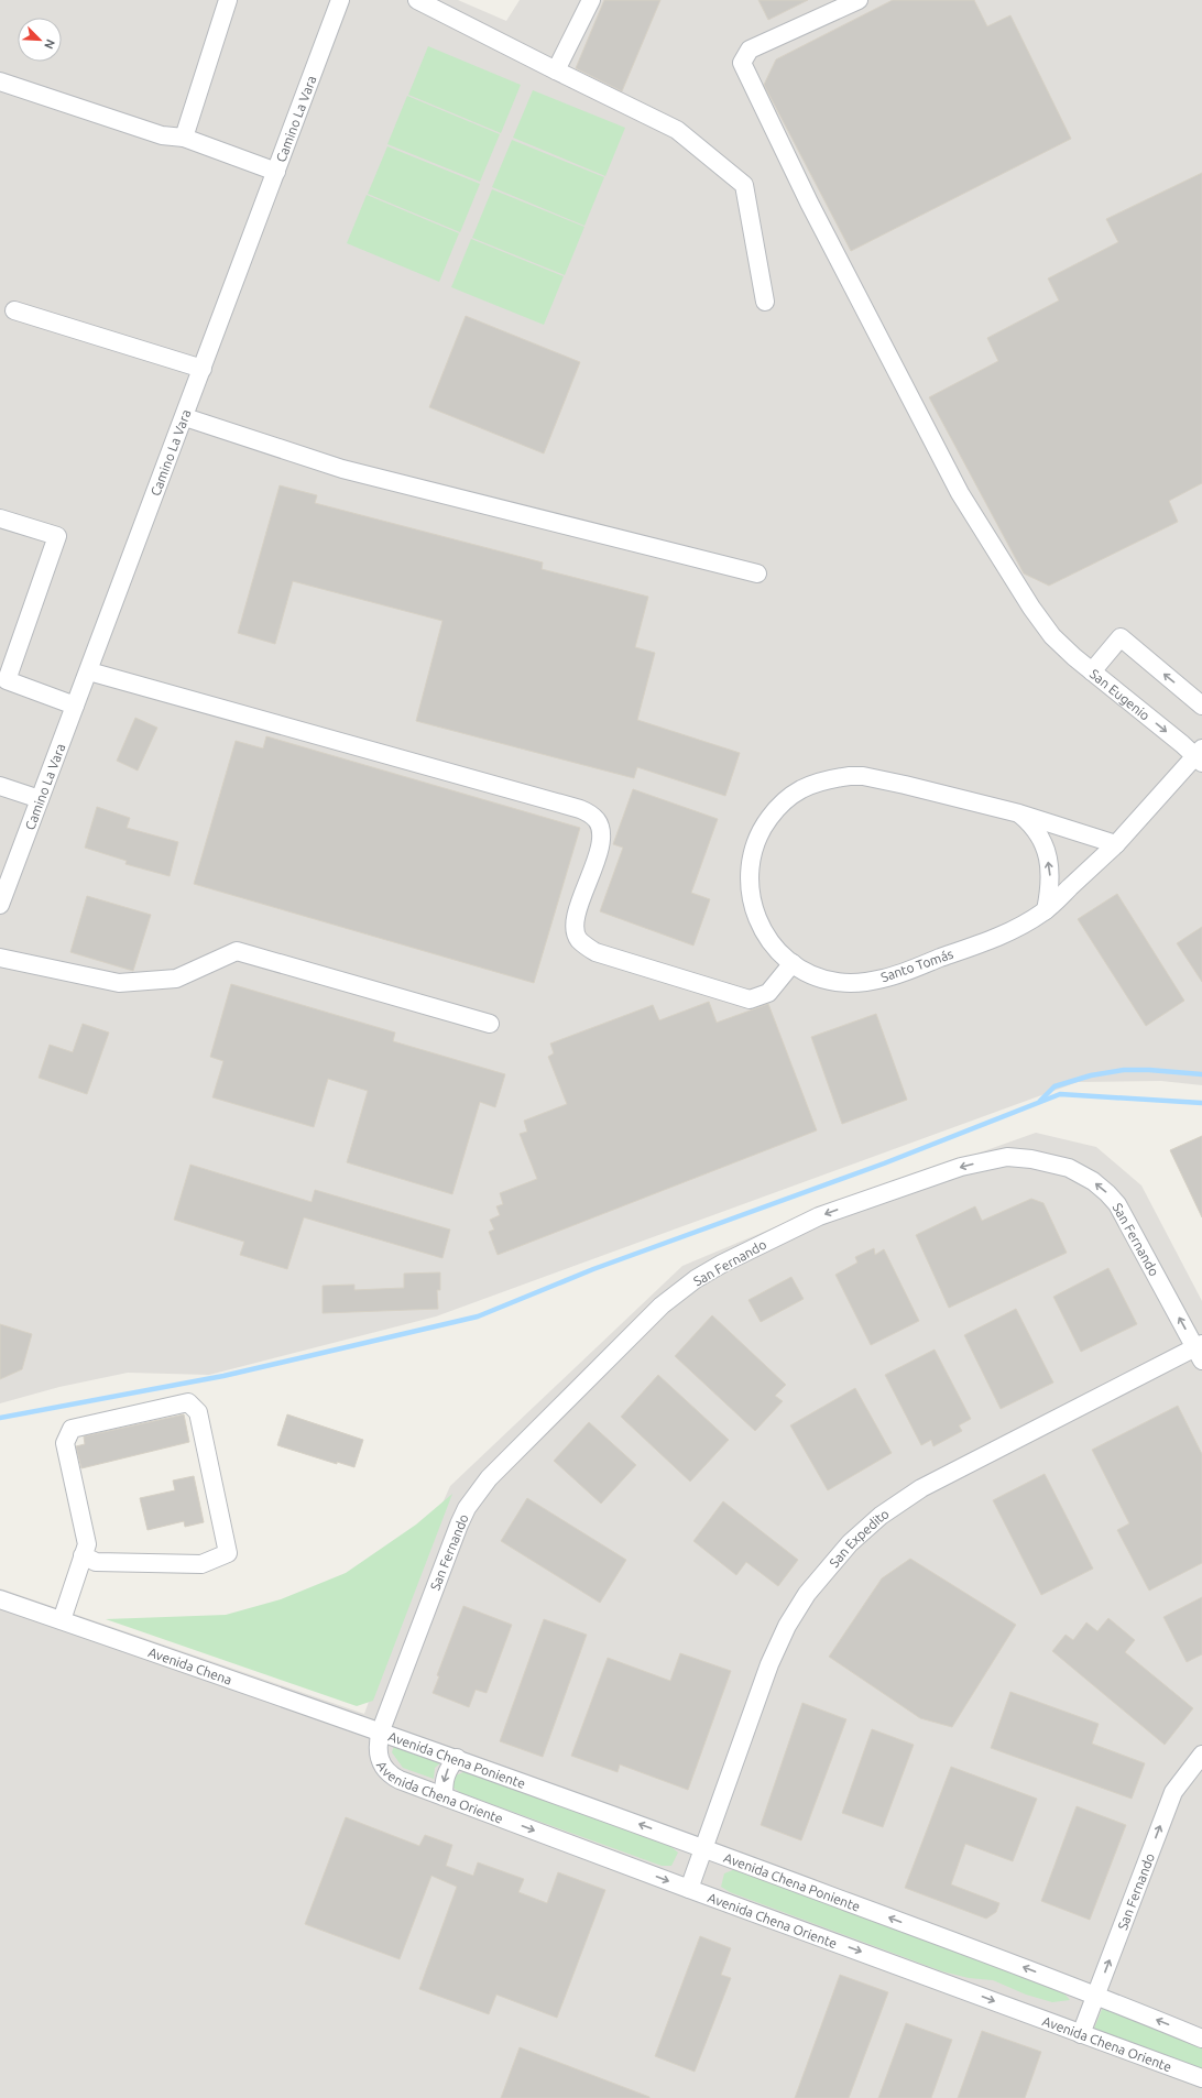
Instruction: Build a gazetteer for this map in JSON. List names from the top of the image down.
{
  "streets": {
    "street": [
      "Camino La Vara",
      "San Eugenio",
      "Santo Tomás",
      "San Fernando",
      "San Expedito",
      "Avenida Chena",
      "Avenida Chena Poniente",
      "Avenida Chena Oriente"
    ]
  },
  "crossings": [
    ["San Eugenio", "Santo Tomás"],
    ["San Fernando", "San Expedito"],
    ["San Fernando", "Avenida Chena"],
    ["San Fernando", "Avenida Chena Poniente"],
    ["San Fernando", "Avenida Chena Oriente"],
    ["San Expedito", "Avenida Chena Poniente"],
    ["San Expedito", "Avenida Chena Oriente"],
    ["Avenida Chena", "Avenida Chena Poniente"],
    ["Avenida Chena", "Avenida Chena Oriente"],
    ["Avenida Chena Poniente", "Avenida Chena Oriente"]
  ],
  "one_way": ["Avenida Chena Poniente", "Avenida Chena Oriente"],
  "north": "bottom right"
}
